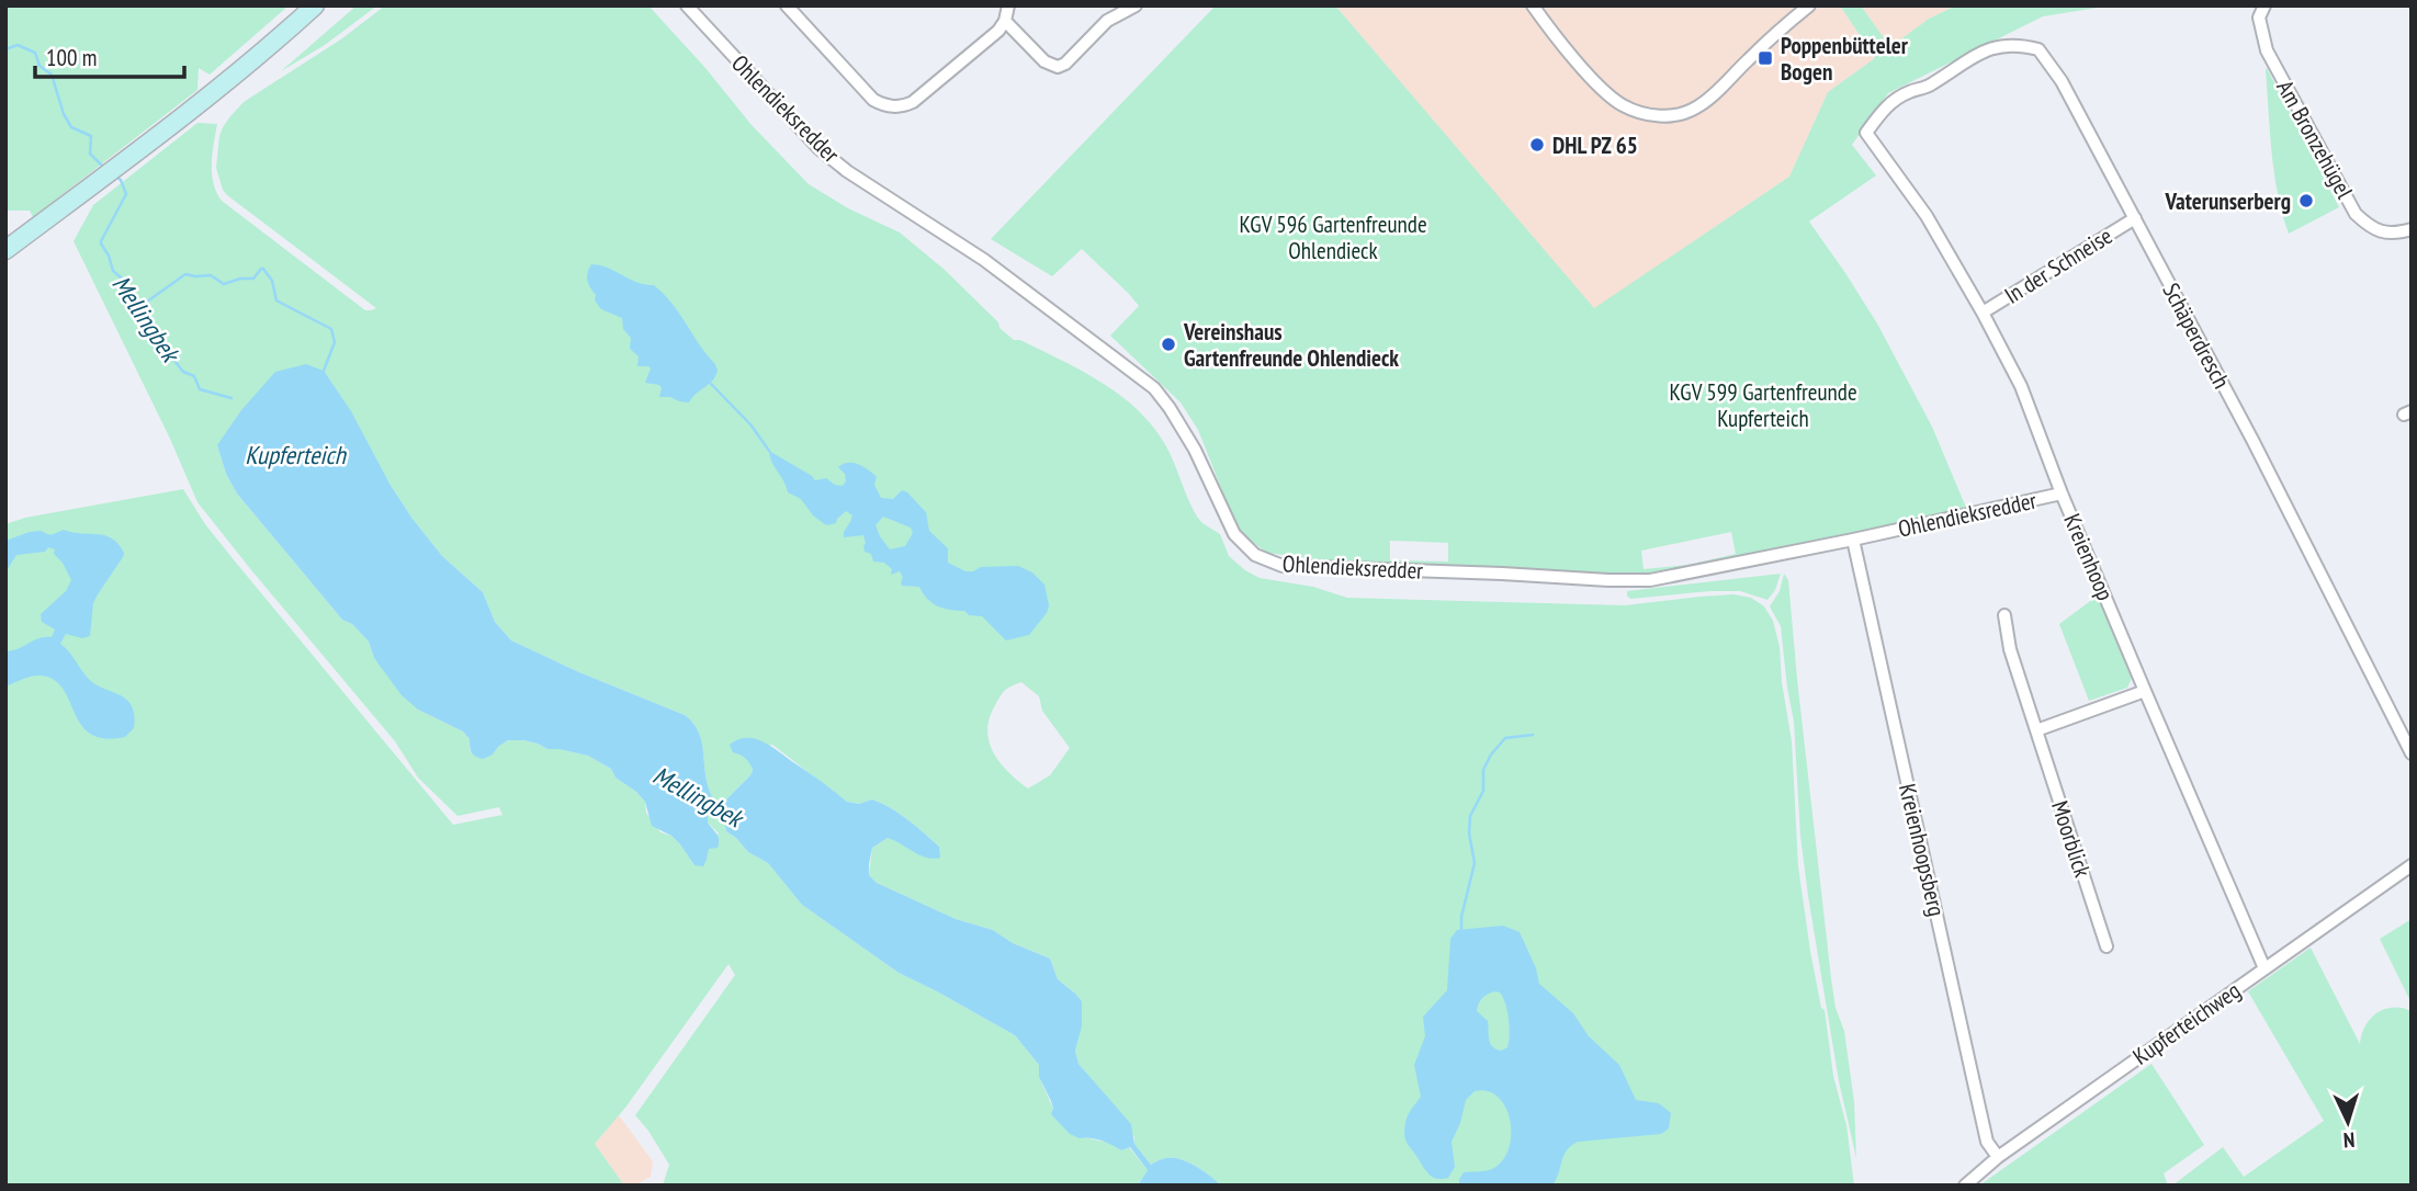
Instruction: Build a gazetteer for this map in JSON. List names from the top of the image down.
{
  "streets": {
    "street": [
      "Ohlendieksredder",
      "Am Bronzehügel",
      "In der Schneise",
      "Schäperdresch",
      "Kreienhoop",
      "Moorblick",
      "Kreienhoopsberg",
      "Kupferteichweg"
    ]
  },
  "crossings": [
    ["Ohlendieksredder", "Kreienhoop"],
    ["Ohlendieksredder", "Kreienhoopsberg"],
    ["In der Schneise", "Schäperdresch"],
    ["In der Schneise", "Kreienhoop"],
    ["Schäperdresch", "Kreienhoop"],
    ["Kreienhoop", "Kupferteichweg"],
    ["Kreienhoopsberg", "Kupferteichweg"]
  ],
  "water": ["Mellingbek", "Kupferteich"],
  "parks": ["KGV 596 Gartenfreunde Ohlendieck", "KGV 599 Gartenfreunde Kupferteich"],
  "places": {
    "transit": ["Poppenbütteler Bogen"],
    "other": ["DHL PZ 65", "Vaterunserberg", "Vereinshaus Gartenfreunde Ohlendieck"]
  },
  "scale_bar": "100 m",
  "north": "bottom"
}
